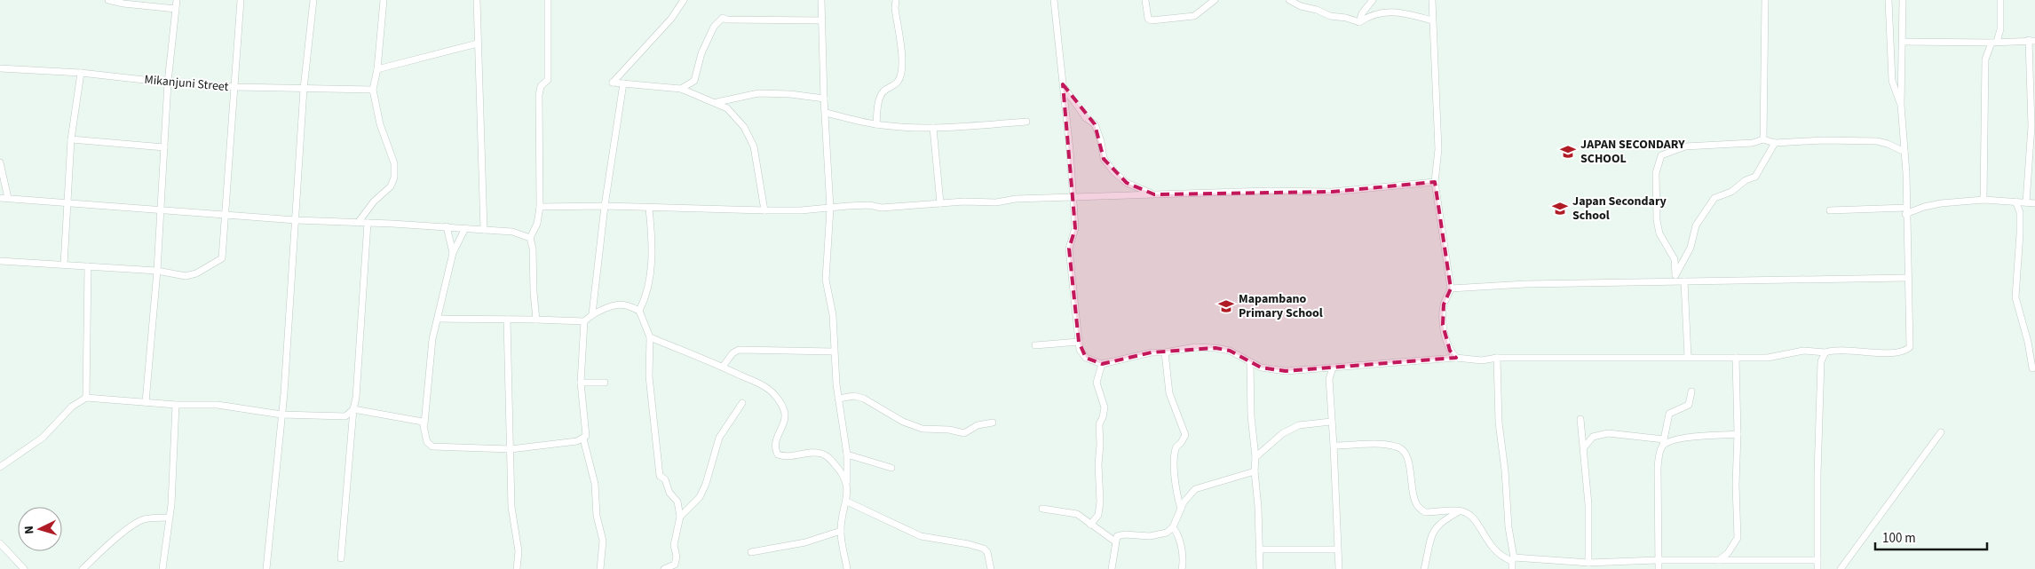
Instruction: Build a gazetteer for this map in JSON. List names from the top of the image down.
{
  "streets": {
    "street": ["Mikanjuni Street"]
  },
  "places": {
    "school or university": ["JAPAN SECONDARY SCHOOL", "Japan Secondary School", "Mapambano Primary School"]
  },
  "scale_bar": "100 m",
  "north": "left"
}
